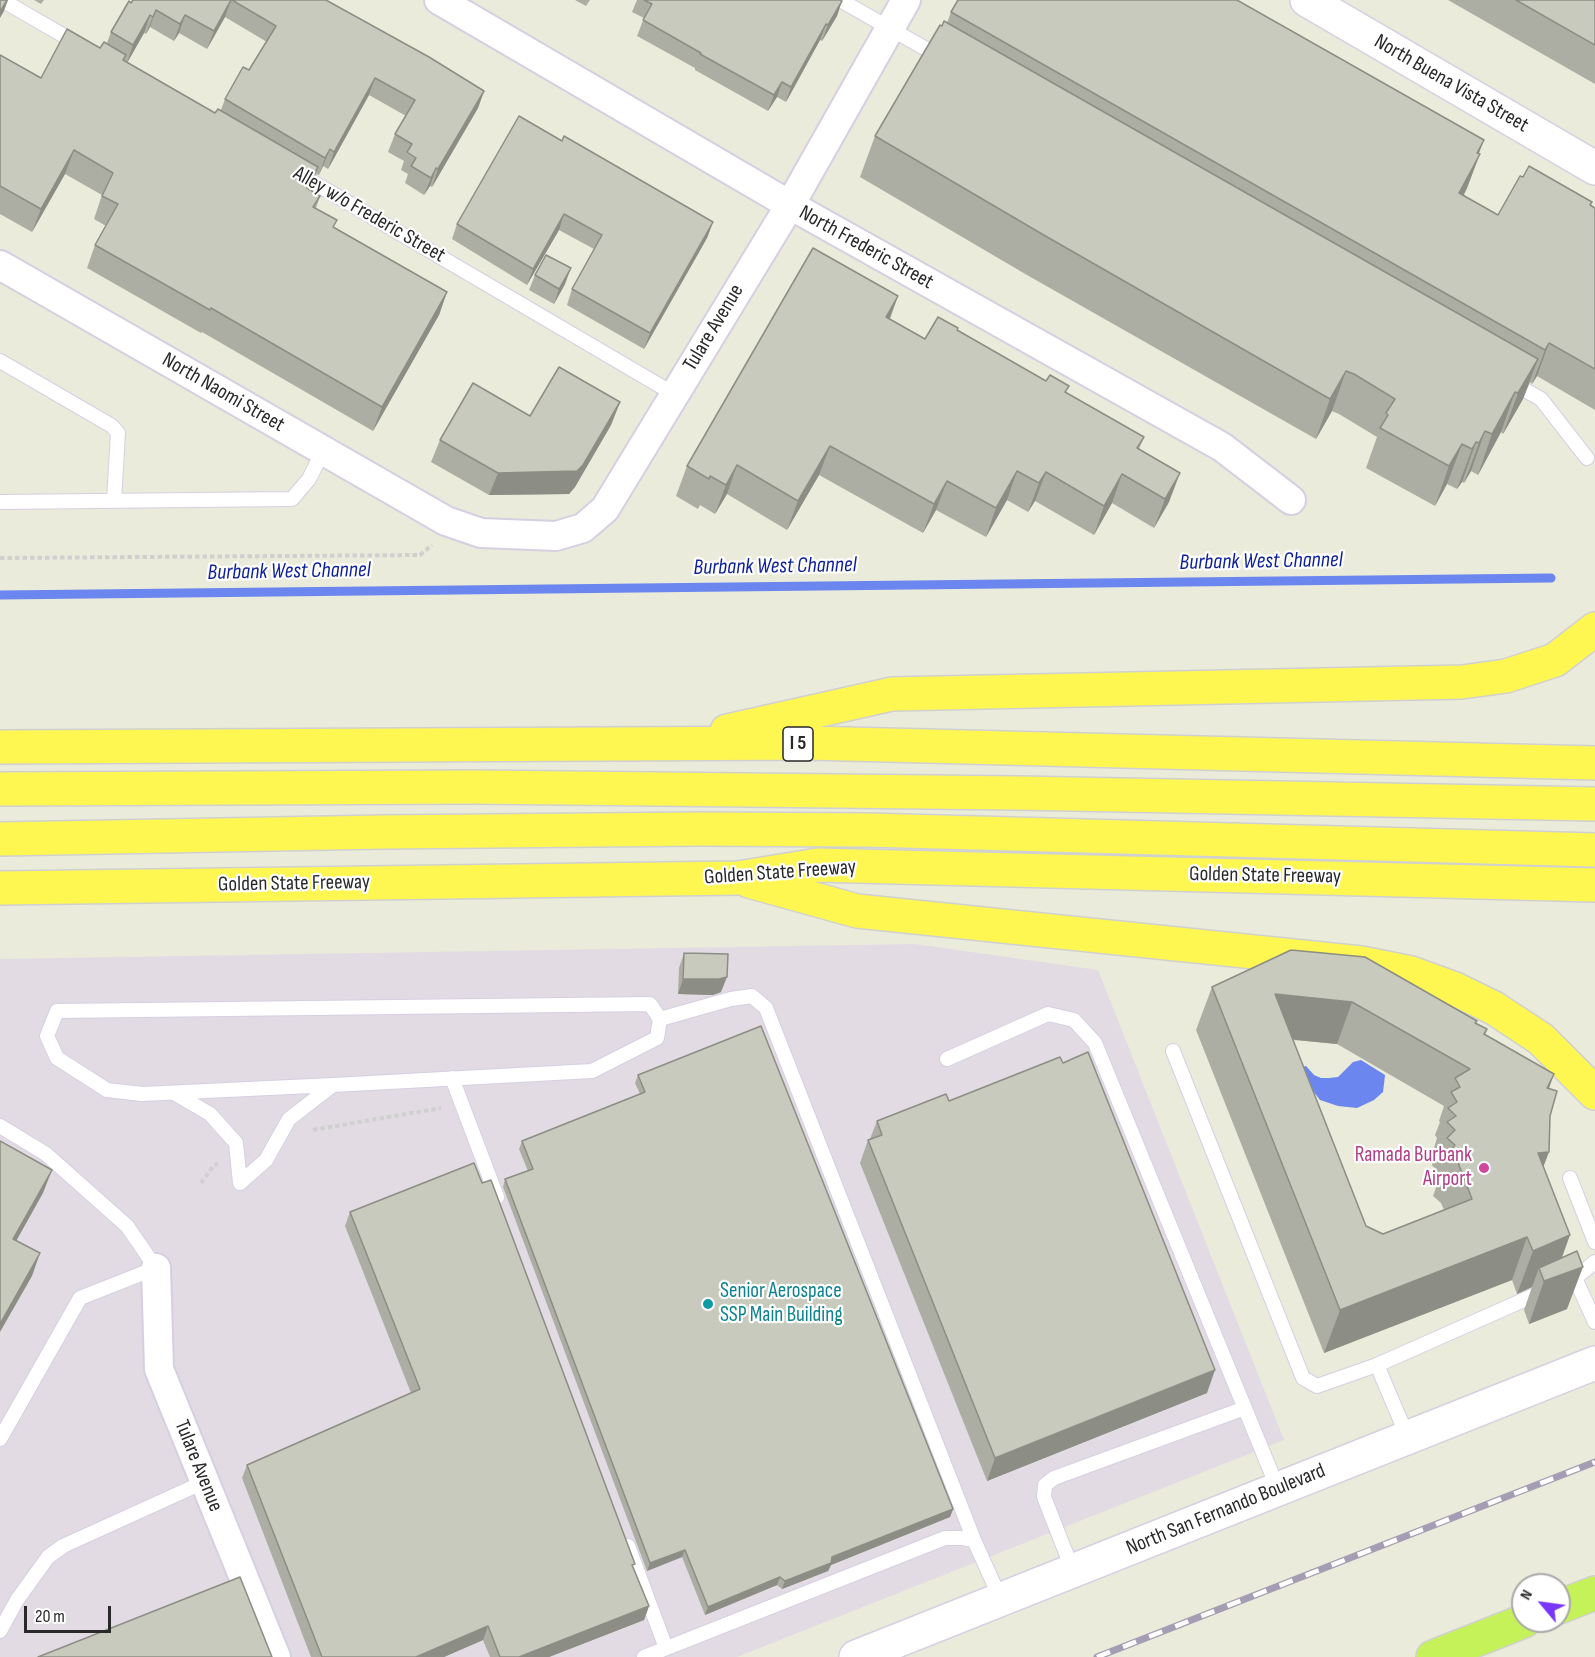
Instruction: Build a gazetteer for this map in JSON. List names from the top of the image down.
{
  "streets": {
    "highway": ["I 5", "Golden State Freeway"],
    "street": [
      "North Buena Vista Street",
      "North Frederic Street",
      "Tulare Avenue",
      "North Naomi Street",
      "North San Fernando Boulevard"
    ],
    "lane": ["Alley w/o Frederic Street"]
  },
  "crossings": [
    ["Alley w/o Frederic Street", "Tulare Avenue"],
    ["North Frederic Street", "Tulare Avenue"],
    ["Tulare Avenue", "North Naomi Street"]
  ],
  "water": ["Burbank West Channel"],
  "places": ["Ramada Burbank Airport", "Senior Aerospace SSP Main Building"],
  "scale_bar": "20 m",
  "north": "top left"
}
